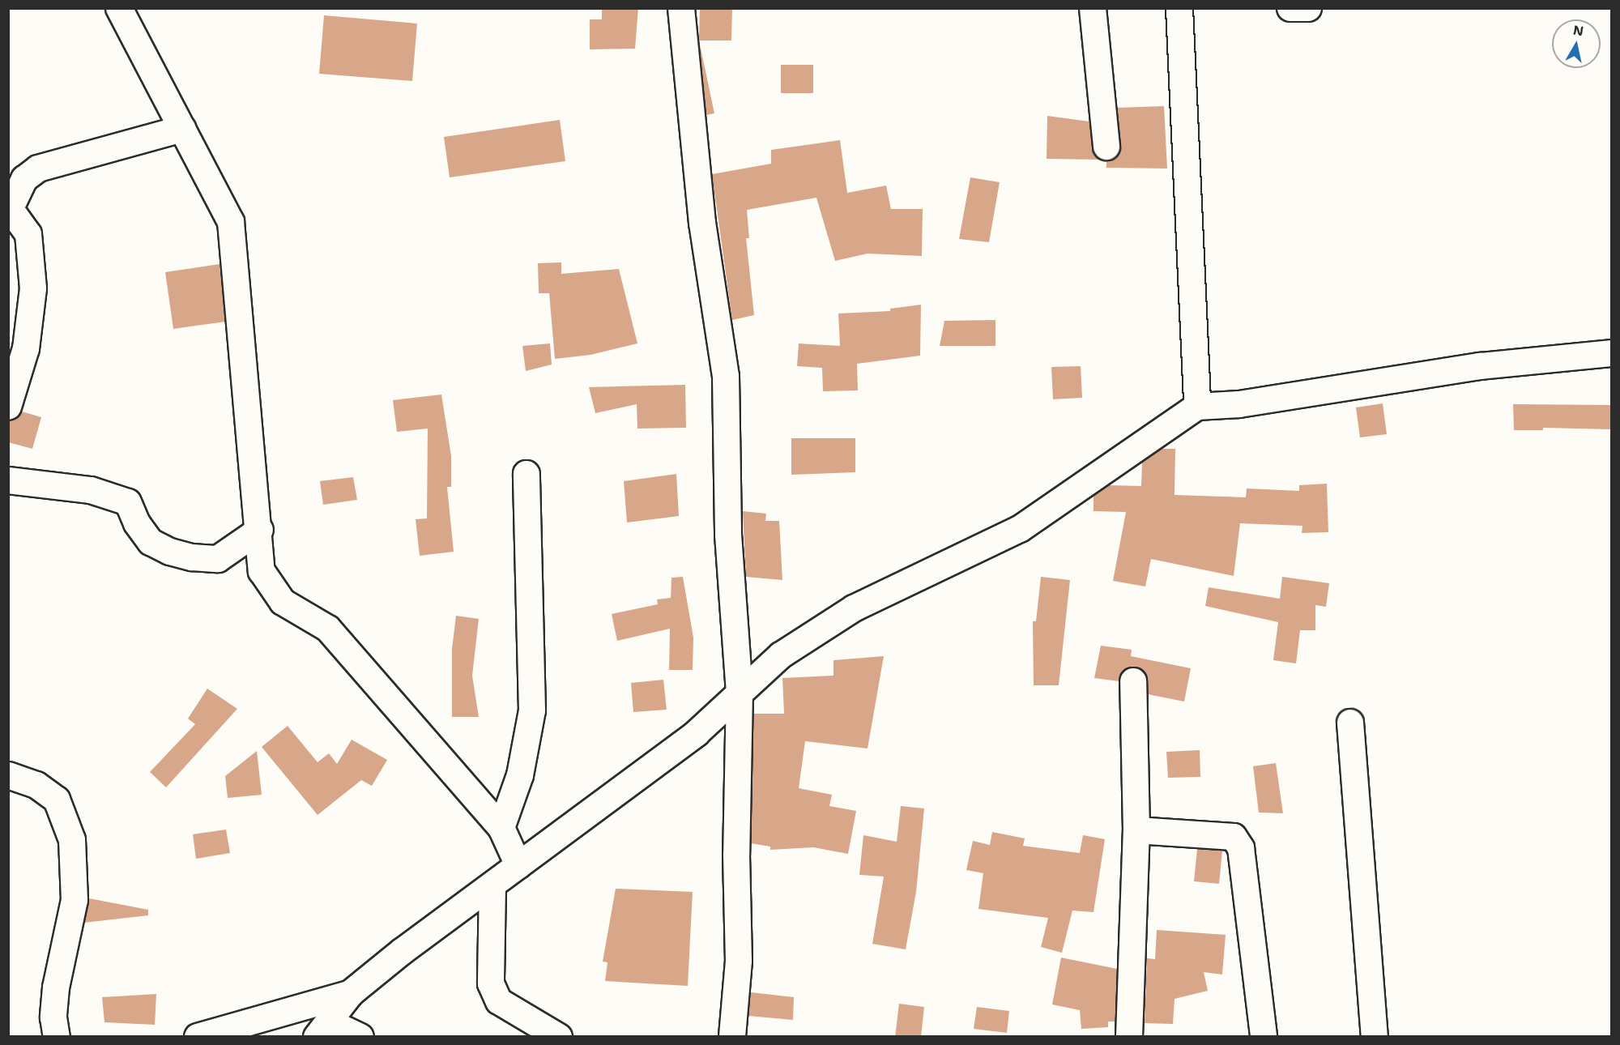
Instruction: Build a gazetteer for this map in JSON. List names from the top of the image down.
{
  "north": "top"
}
